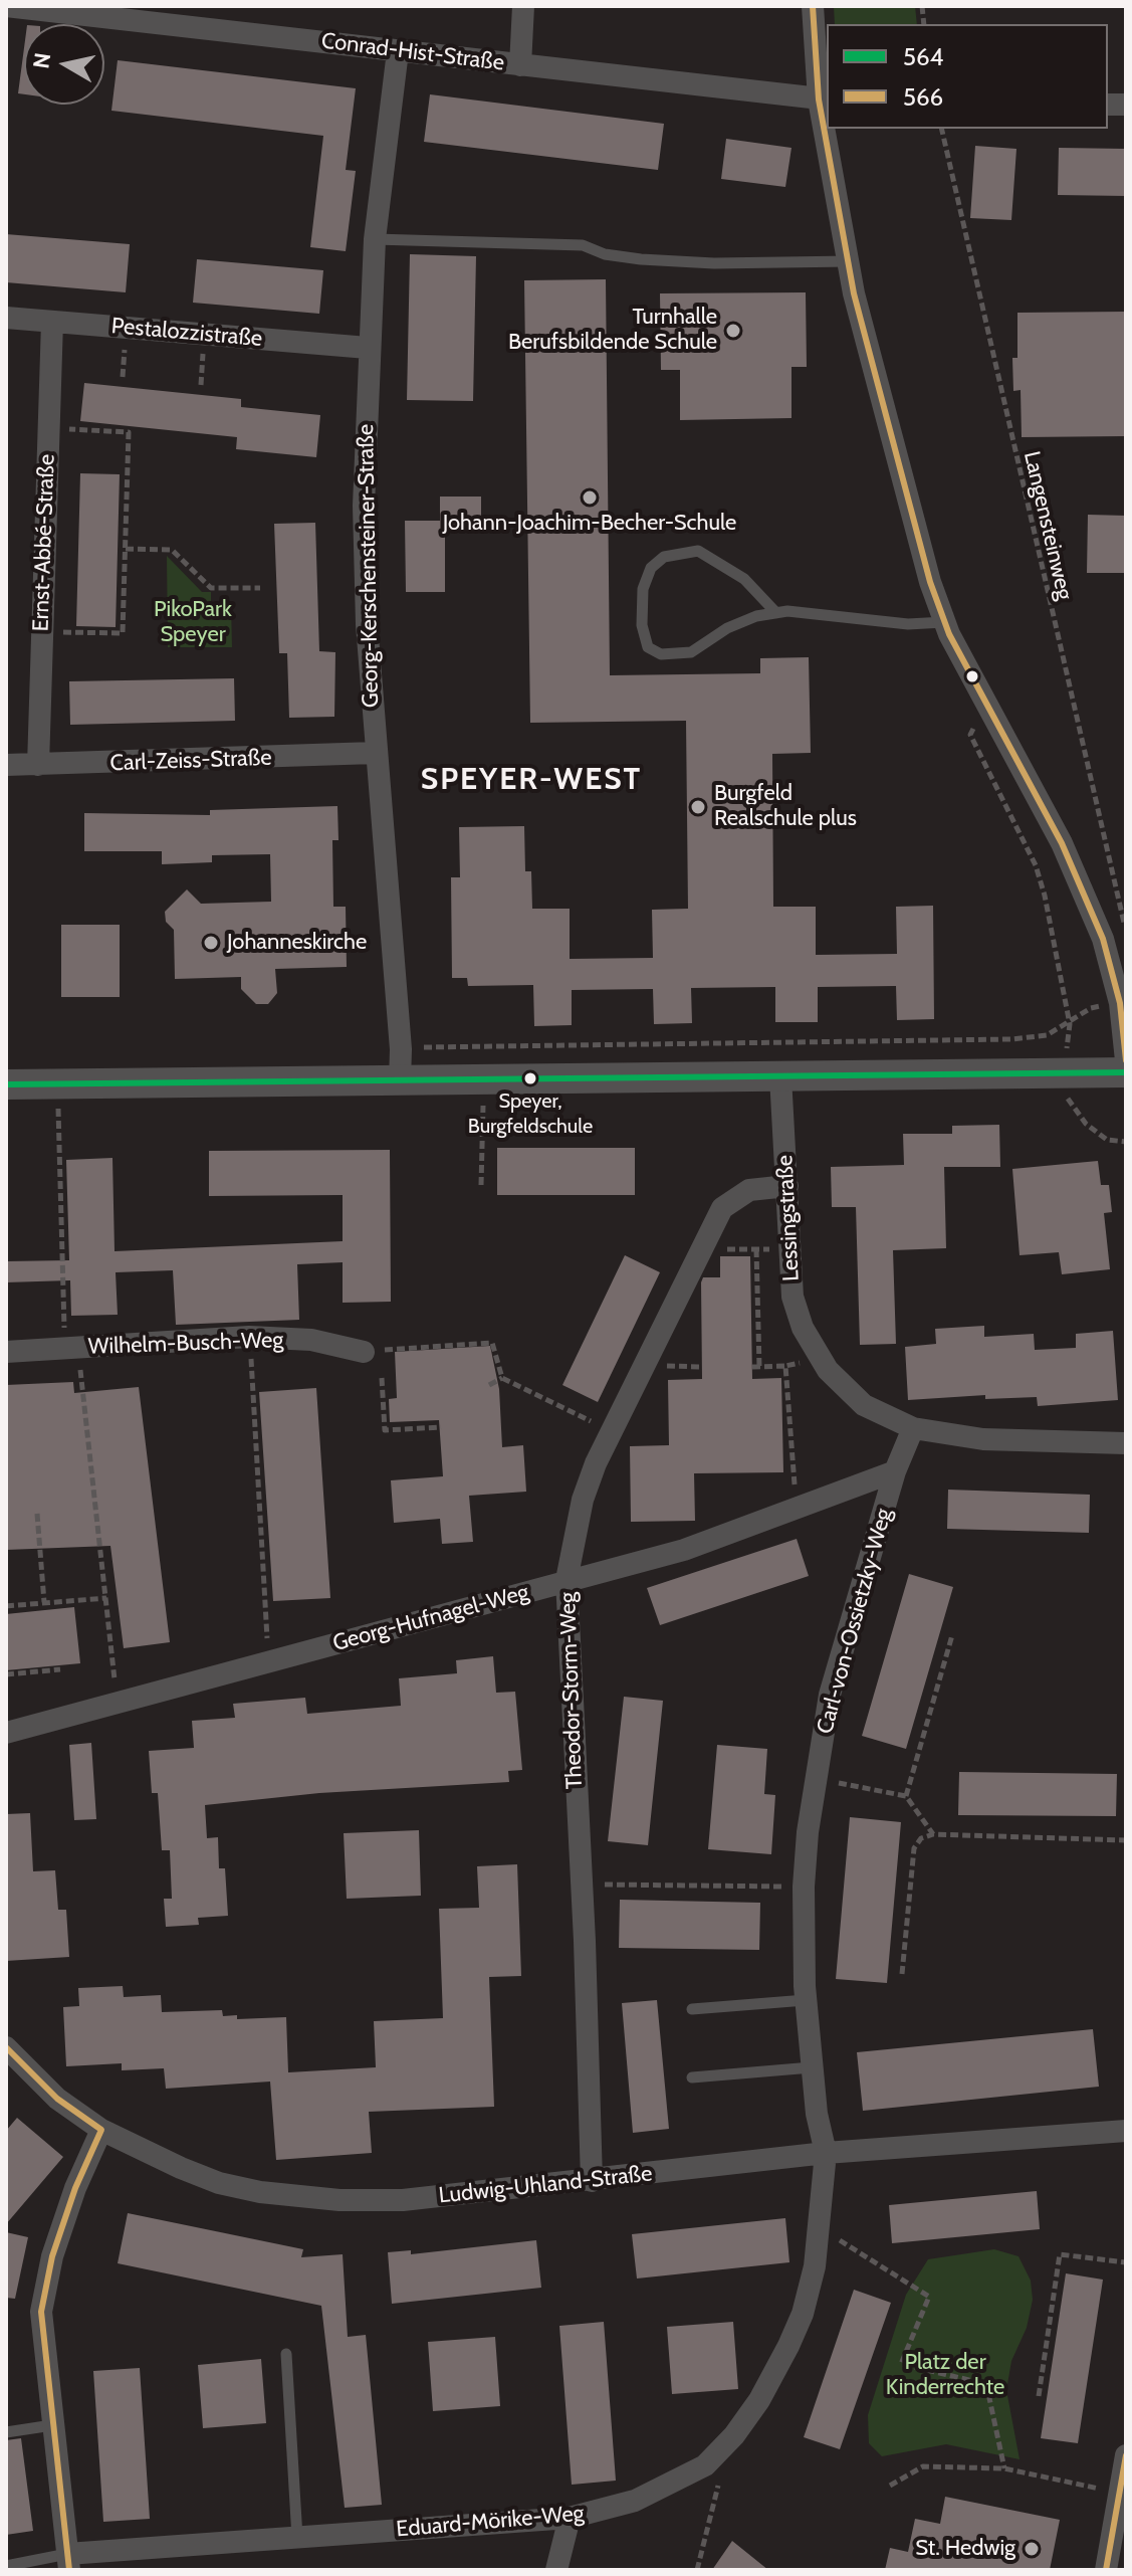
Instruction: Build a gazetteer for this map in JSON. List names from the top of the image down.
{
  "streets": {
    "street": [
      "Conrad-Hist-Straße",
      "Pestalozzistraße",
      "Ernst-Abbé-Straße",
      "Georg-Kerschensteiner-Straße",
      "Carl-Zeiss-Straße",
      "Lessingstraße",
      "Wilhelm-Busch-Weg",
      "Georg-Hufnagel-Weg",
      "Carl-von-Ossietzky-Weg",
      "Theodor-Storm-Weg",
      "Ludwig-Uhland-Straße",
      "Eduard-Mörike-Weg"
    ],
    "path": ["Langensteinweg"]
  },
  "crossings": [
    ["Conrad-Hist-Straße", "Georg-Kerschensteiner-Straße"],
    ["Pestalozzistraße", "Ernst-Abbé-Straße"],
    ["Pestalozzistraße", "Georg-Kerschensteiner-Straße"],
    ["Ernst-Abbé-Straße", "Carl-Zeiss-Straße"],
    ["Georg-Kerschensteiner-Straße", "Carl-Zeiss-Straße"],
    ["Lessingstraße", "Carl-von-Ossietzky-Weg"],
    ["Lessingstraße", "Theodor-Storm-Weg"],
    ["Georg-Hufnagel-Weg", "Carl-von-Ossietzky-Weg"],
    ["Georg-Hufnagel-Weg", "Theodor-Storm-Weg"],
    ["Carl-von-Ossietzky-Weg", "Ludwig-Uhland-Straße"],
    ["Carl-von-Ossietzky-Weg", "Eduard-Mörike-Weg"],
    ["Theodor-Storm-Weg", "Ludwig-Uhland-Straße"],
    ["Ludwig-Uhland-Straße", "Eduard-Mörike-Weg"]
  ],
  "districts": ["SPEYER-WEST"],
  "parks": ["PikoPark Speyer", "Platz der Kinderrechte"],
  "places": [
    "Turnhalle Berufsbildende Schule",
    "Johann-Joachim-Becher-Schule",
    "Burgfeld Realschule plus",
    "Johanneskirche",
    "Speyer, Burgfeldschule",
    "St. Hedwig"
  ],
  "lines": ["transit line 566", "transit line 564"],
  "legend": ["564", "566"],
  "north": "left"
}
